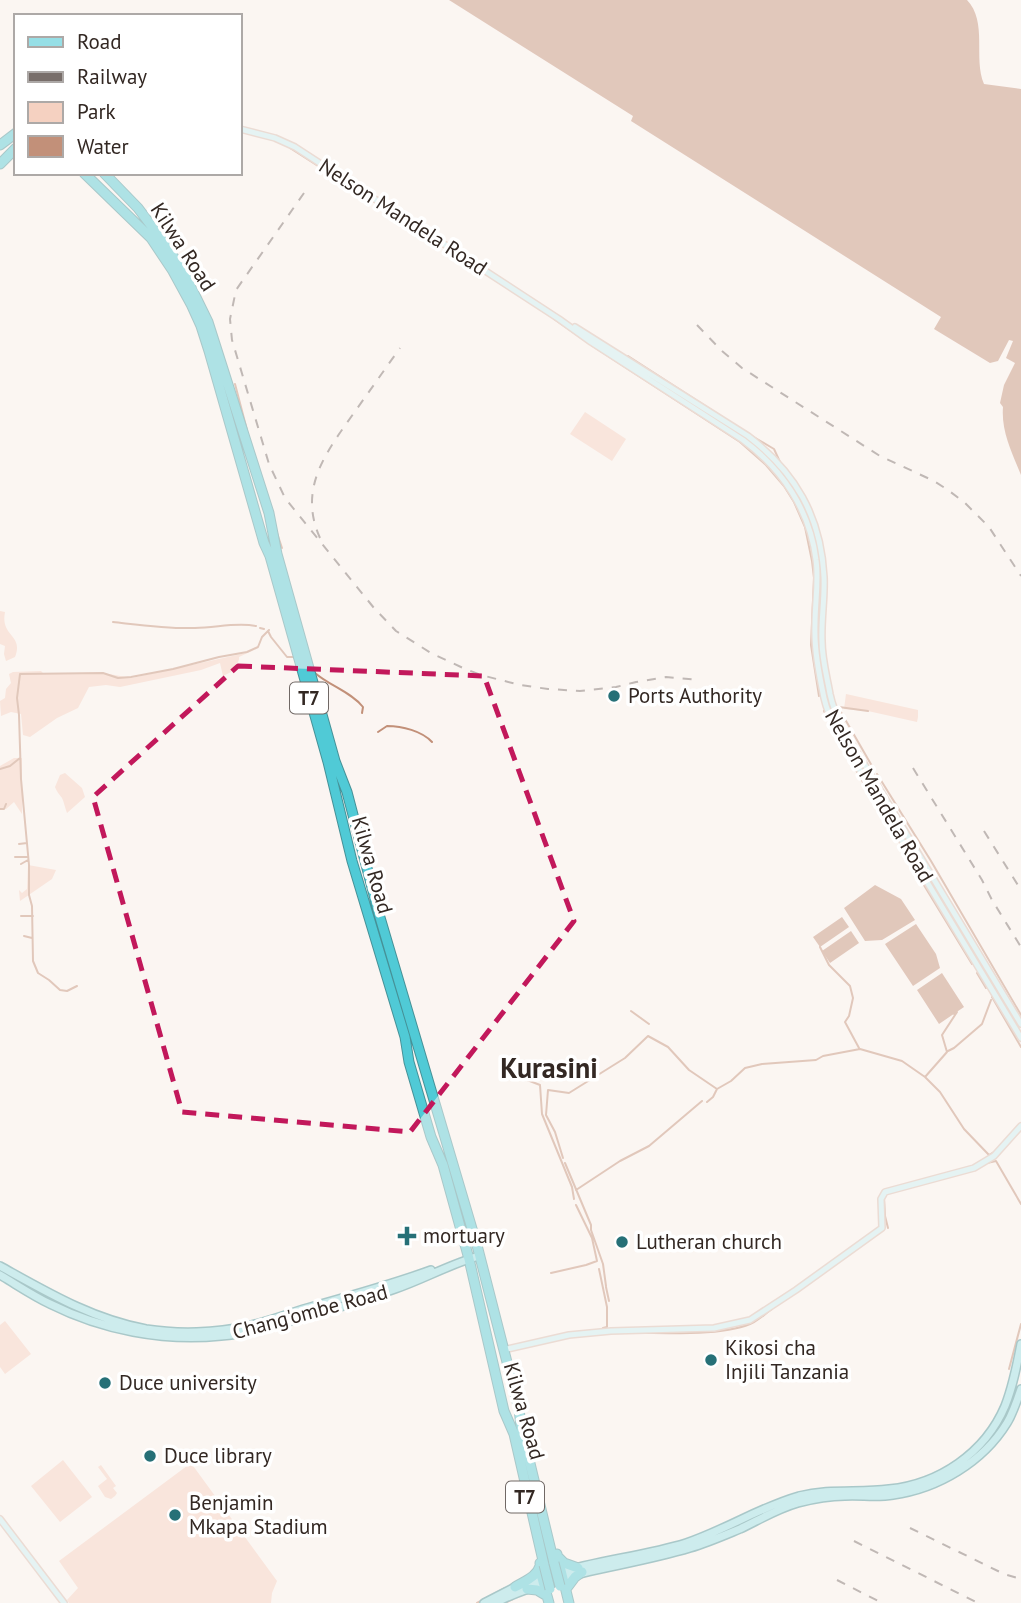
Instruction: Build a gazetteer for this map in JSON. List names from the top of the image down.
{
  "streets": {
    "highway": ["Kilwa Road", "T7"],
    "main road": ["Nelson Mandela Road", "Chang'ombe Road"]
  },
  "crossings": [
    ["Kilwa Road", "T7"],
    ["Kilwa Road", "Chang'ombe Road"]
  ],
  "districts": ["Kurasini"],
  "places": {
    "other": [
      "Ports Authority",
      "Lutheran church",
      "Kikosi cha Injili Tanzania",
      "Duce university",
      "Duce library",
      "Benjamin Mkapa Stadium"
    ],
    "health": ["mortuary"]
  },
  "legend": [
    "Road",
    "Railway",
    "Park",
    "Water"
  ]
}
